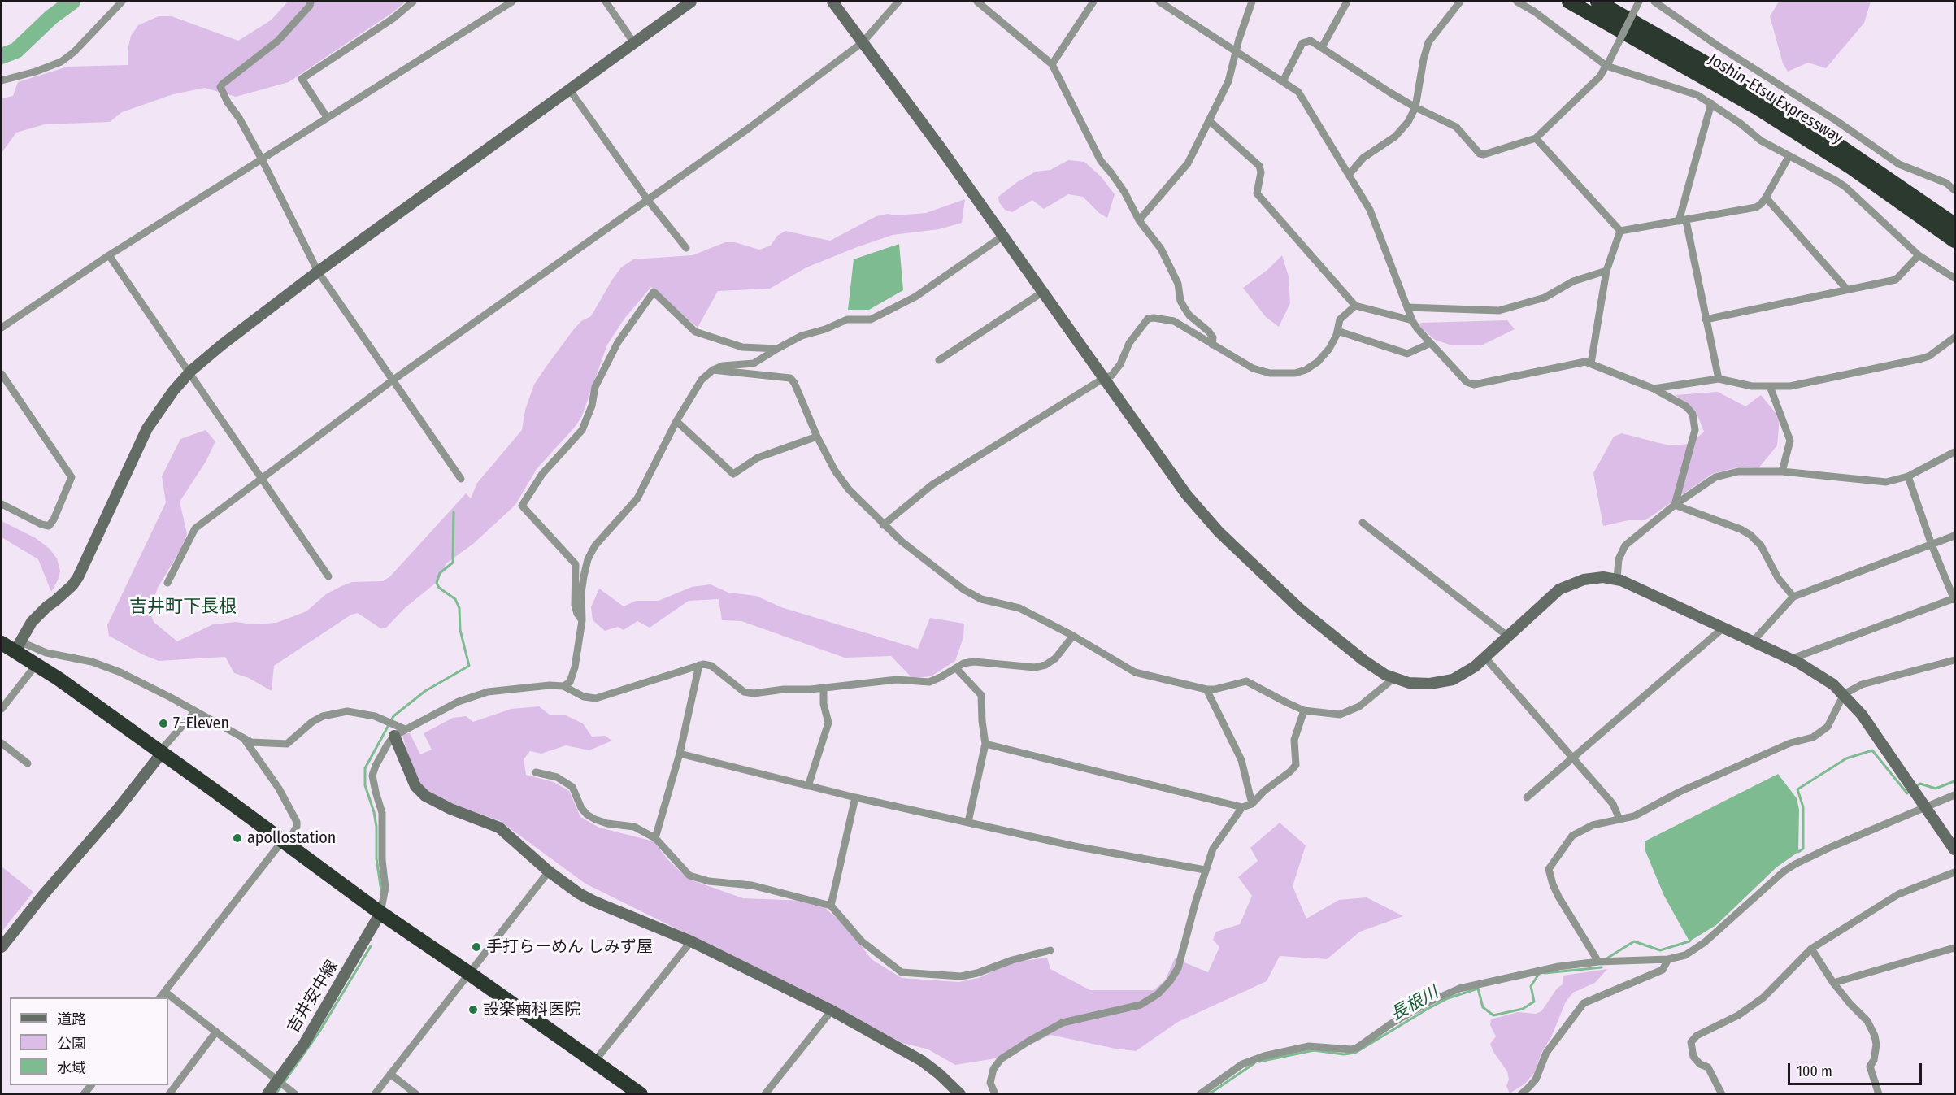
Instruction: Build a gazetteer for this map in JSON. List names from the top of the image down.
{
  "streets": {
    "highway": ["Joshin-Etsu Expressway"],
    "street": ["吉井安中線"]
  },
  "districts": ["吉井町下長根"],
  "water": ["長根川"],
  "places": [
    "7-Eleven",
    "apollostation",
    "手打らーめん しみず屋",
    "設楽歯科医院"
  ],
  "legend": ["道路", "公園", "水域"],
  "scale_bar": "100 m"
}
